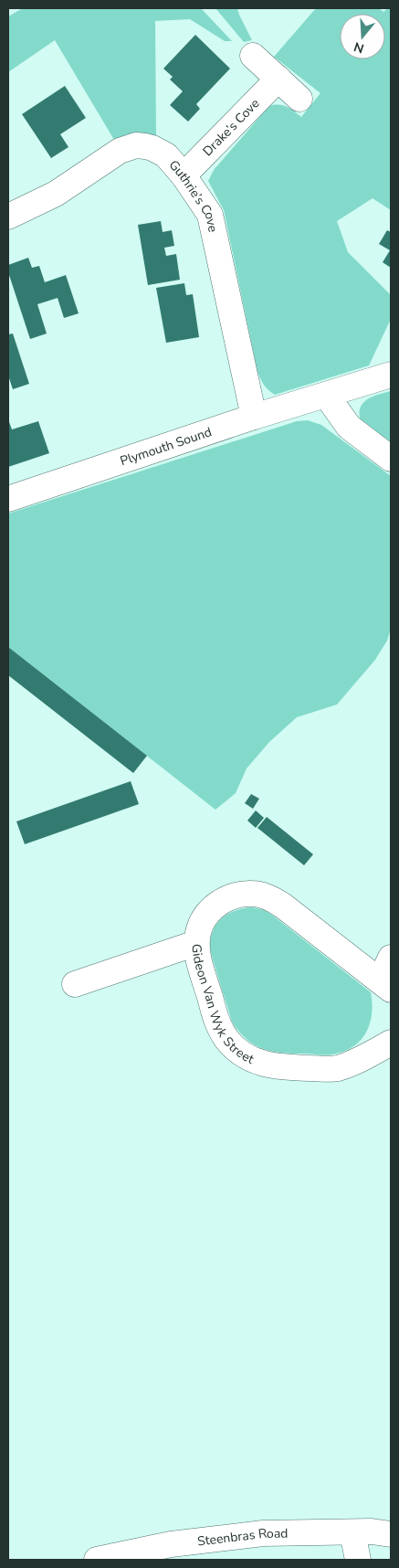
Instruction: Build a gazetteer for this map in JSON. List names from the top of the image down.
{
  "streets": {
    "street": [
      "Drake’s Cove",
      "Guthrie’s Cove",
      "Plymouth Sound",
      "Gideon Van Wyk Street",
      "Steenbras Road"
    ]
  },
  "crossings": [
    ["Drake’s Cove", "Guthrie’s Cove"],
    ["Guthrie’s Cove", "Plymouth Sound"]
  ],
  "north": "bottom"
}
